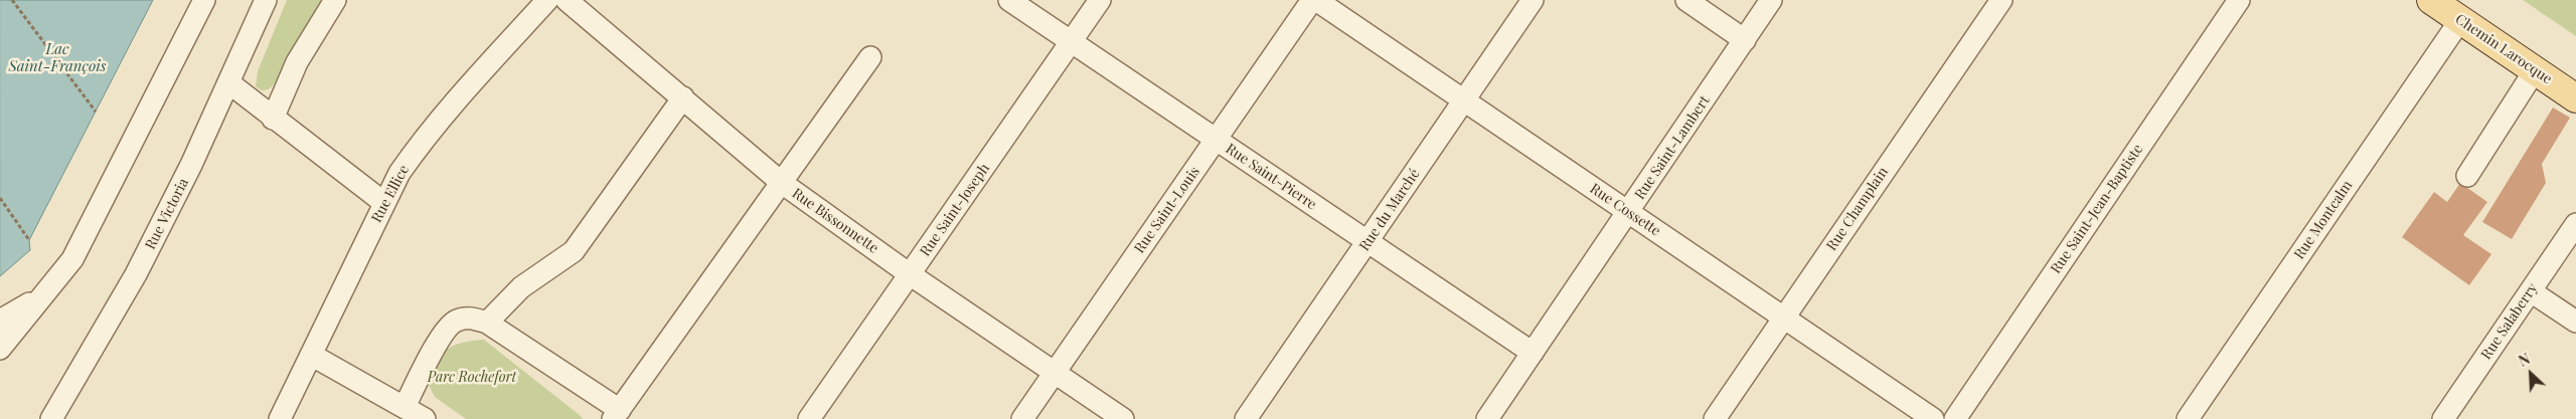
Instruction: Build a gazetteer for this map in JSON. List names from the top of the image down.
{
  "streets": {
    "main road": ["Chemin Larocque"],
    "street": [
      "Rue Saint-Lambert",
      "Rue Saint-Pierre",
      "Rue Ellice",
      "Rue Champlain",
      "Rue Saint-Jean-Baptiste",
      "Rue Saint-Joseph",
      "Rue Saint-Louis",
      "Rue du Marché",
      "Rue Cossette",
      "Rue Victoria",
      "Rue Montcalm",
      "Rue Bissonnette",
      "Rue Salaberry"
    ]
  },
  "crossings": [
    ["Chemin Larocque", "Rue Montcalm"],
    ["Rue Saint-Lambert", "Rue Saint-Pierre"],
    ["Rue Saint-Lambert", "Rue Cossette"],
    ["Rue Saint-Pierre", "Rue Saint-Joseph"],
    ["Rue Saint-Pierre", "Rue Saint-Louis"],
    ["Rue Saint-Pierre", "Rue du Marché"],
    ["Rue Champlain", "Rue Cossette"],
    ["Rue Saint-Joseph", "Rue Bissonnette"],
    ["Rue Saint-Louis", "Rue Bissonnette"],
    ["Rue du Marché", "Rue Cossette"]
  ],
  "water": ["Lac Saint-François"],
  "parks": ["Parc Rochefort"],
  "north": "top left"
}
